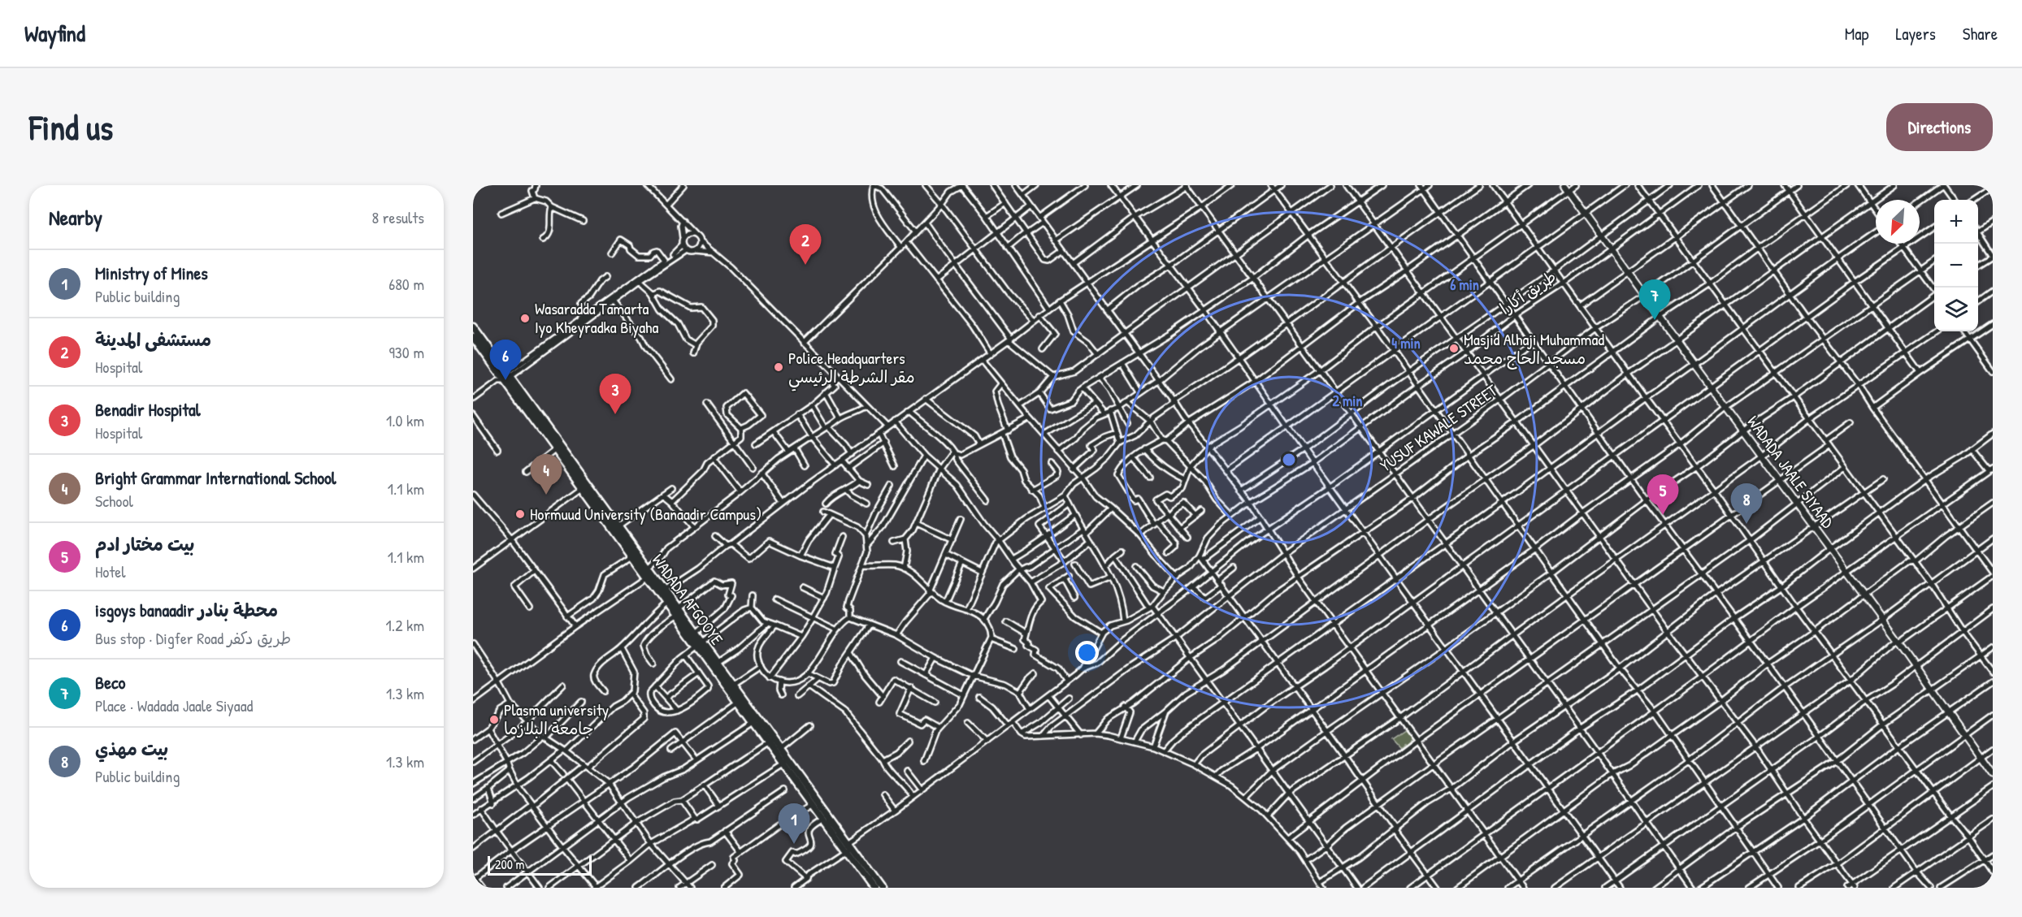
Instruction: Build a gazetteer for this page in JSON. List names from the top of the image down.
{
  "streets": {
    "highway": ["WADADA AFGOOYE"],
    "main road": ["WADADA JAALE SIYAAD"],
    "street": ["طريق أكارا", "YUSUF KAWALE STREET"]
  },
  "crossings": [
    ["طريق أكارا", "WADADA JAALE SIYAAD"],
    ["YUSUF KAWALE STREET", "WADADA JAALE SIYAAD"]
  ],
  "places": [
    "Wasaradda Tamarta Iyo Kheyradka Biyaha",
    "Masjid Alhaji Muhammad مسجد الحاج محمد",
    "Police Headquarters مقر الشرطة الرئيسي",
    "Hormuud University (Banaadir Campus)",
    "Plasma university جامعة البلازما"
  ],
  "scale_bar": "200 m",
  "north": "bottom left",
  "page": {
    "header": "Wayfind",
    "nav": ["Map", "Layers", "Share"],
    "buttons": "Directions",
    "title": "Find us",
    "heading": ["Nearby", "8 results"],
    "map_buttons": ["+", "−"],
    "pins": [
      "2",
      "7",
      "6",
      "3",
      "4",
      "5",
      "8",
      "1"
    ],
    "list": [
      {
        "mark": "1",
        "name": "Ministry of Mines",
        "note": "Public building",
        "value": "680 m"
      },
      {
        "mark": "2",
        "name": "مستشفى المدينة",
        "note": "Hospital",
        "value": "930 m"
      },
      {
        "mark": "3",
        "name": "Benadir Hospital",
        "note": "Hospital",
        "value": "1.0 km"
      },
      {
        "mark": "4",
        "name": "Bright Grammar International School",
        "note": "School",
        "value": "1.1 km"
      },
      {
        "mark": "5",
        "name": "بيت مختار ادم",
        "note": "Hotel",
        "value": "1.1 km"
      },
      {
        "mark": "6",
        "name": "isgoys banaadir محطة بنادر",
        "note": "Bus stop · Digfer Road طريق دكفر",
        "value": "1.2 km"
      },
      {
        "mark": "7",
        "name": "Beco",
        "note": "Place · Wadada Jaale Siyaad",
        "value": "1.3 km"
      },
      {
        "mark": "8",
        "name": "بيت مهذي",
        "note": "Public building",
        "value": "1.3 km"
      }
    ],
    "scale": "200 m"
  },
  "rings": ["6 min", "4 min", "2 min"]
}
